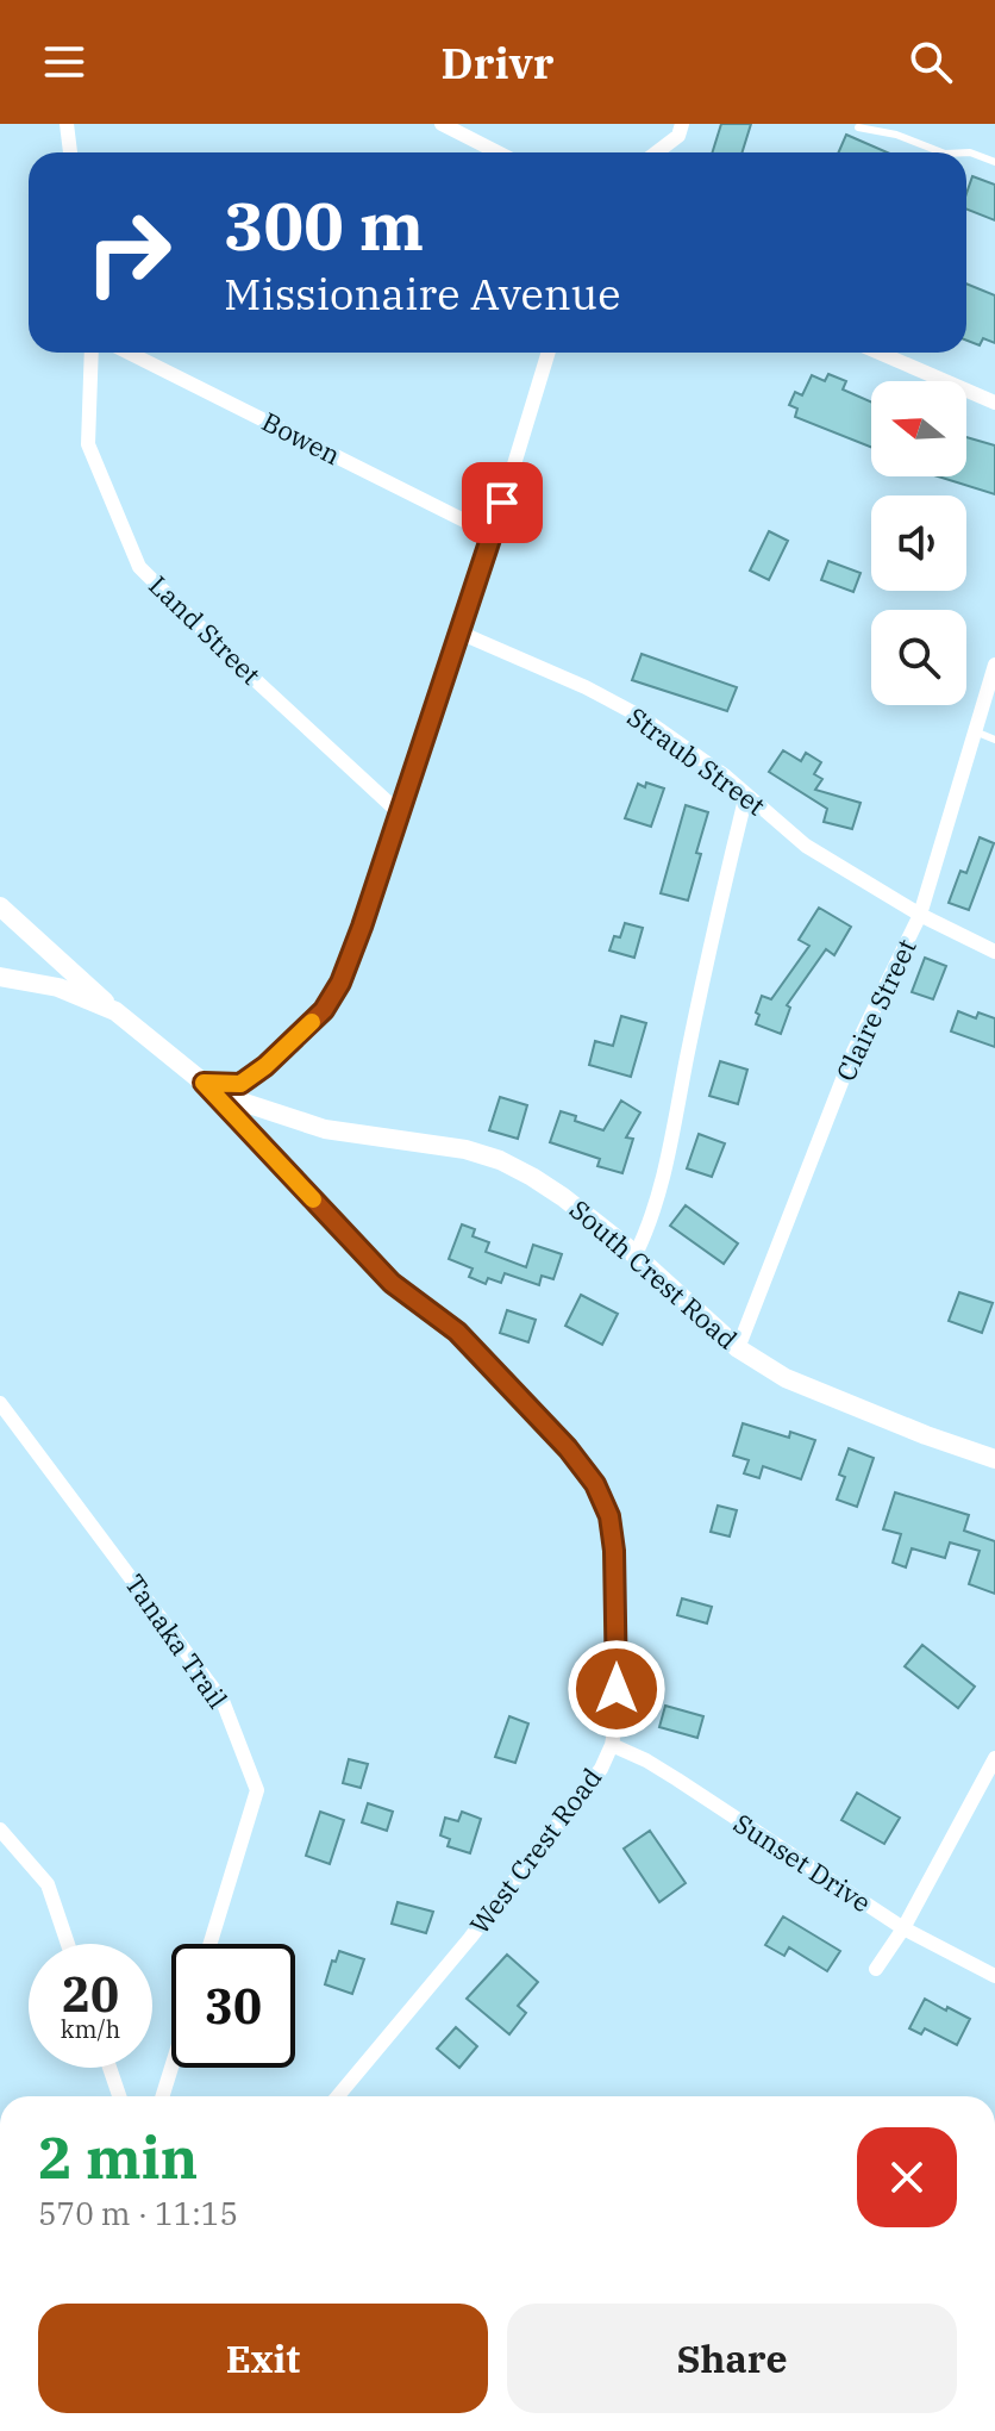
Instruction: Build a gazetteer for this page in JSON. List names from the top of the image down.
{
  "streets": {
    "street": [
      "Bowen",
      "Land Street",
      "Straub Street",
      "Claire Street",
      "South Crest Road",
      "Tanaka Trail",
      "West Crest Road",
      "Sunset Drive"
    ]
  },
  "crossings": [
    ["Straub Street", "Claire Street"],
    ["Claire Street", "South Crest Road"],
    ["South Crest Road", "West Crest Road"],
    ["West Crest Road", "Sunset Drive"]
  ],
  "north": "left",
  "page": {
    "header": "Drivr",
    "turn": ["300 m", "Missionaire Avenue"],
    "speed": "20 km/h",
    "limit": "30",
    "heading": ["2 min", "570 m · 11:15"],
    "buttons": ["Exit", "Share"]
  }
}
